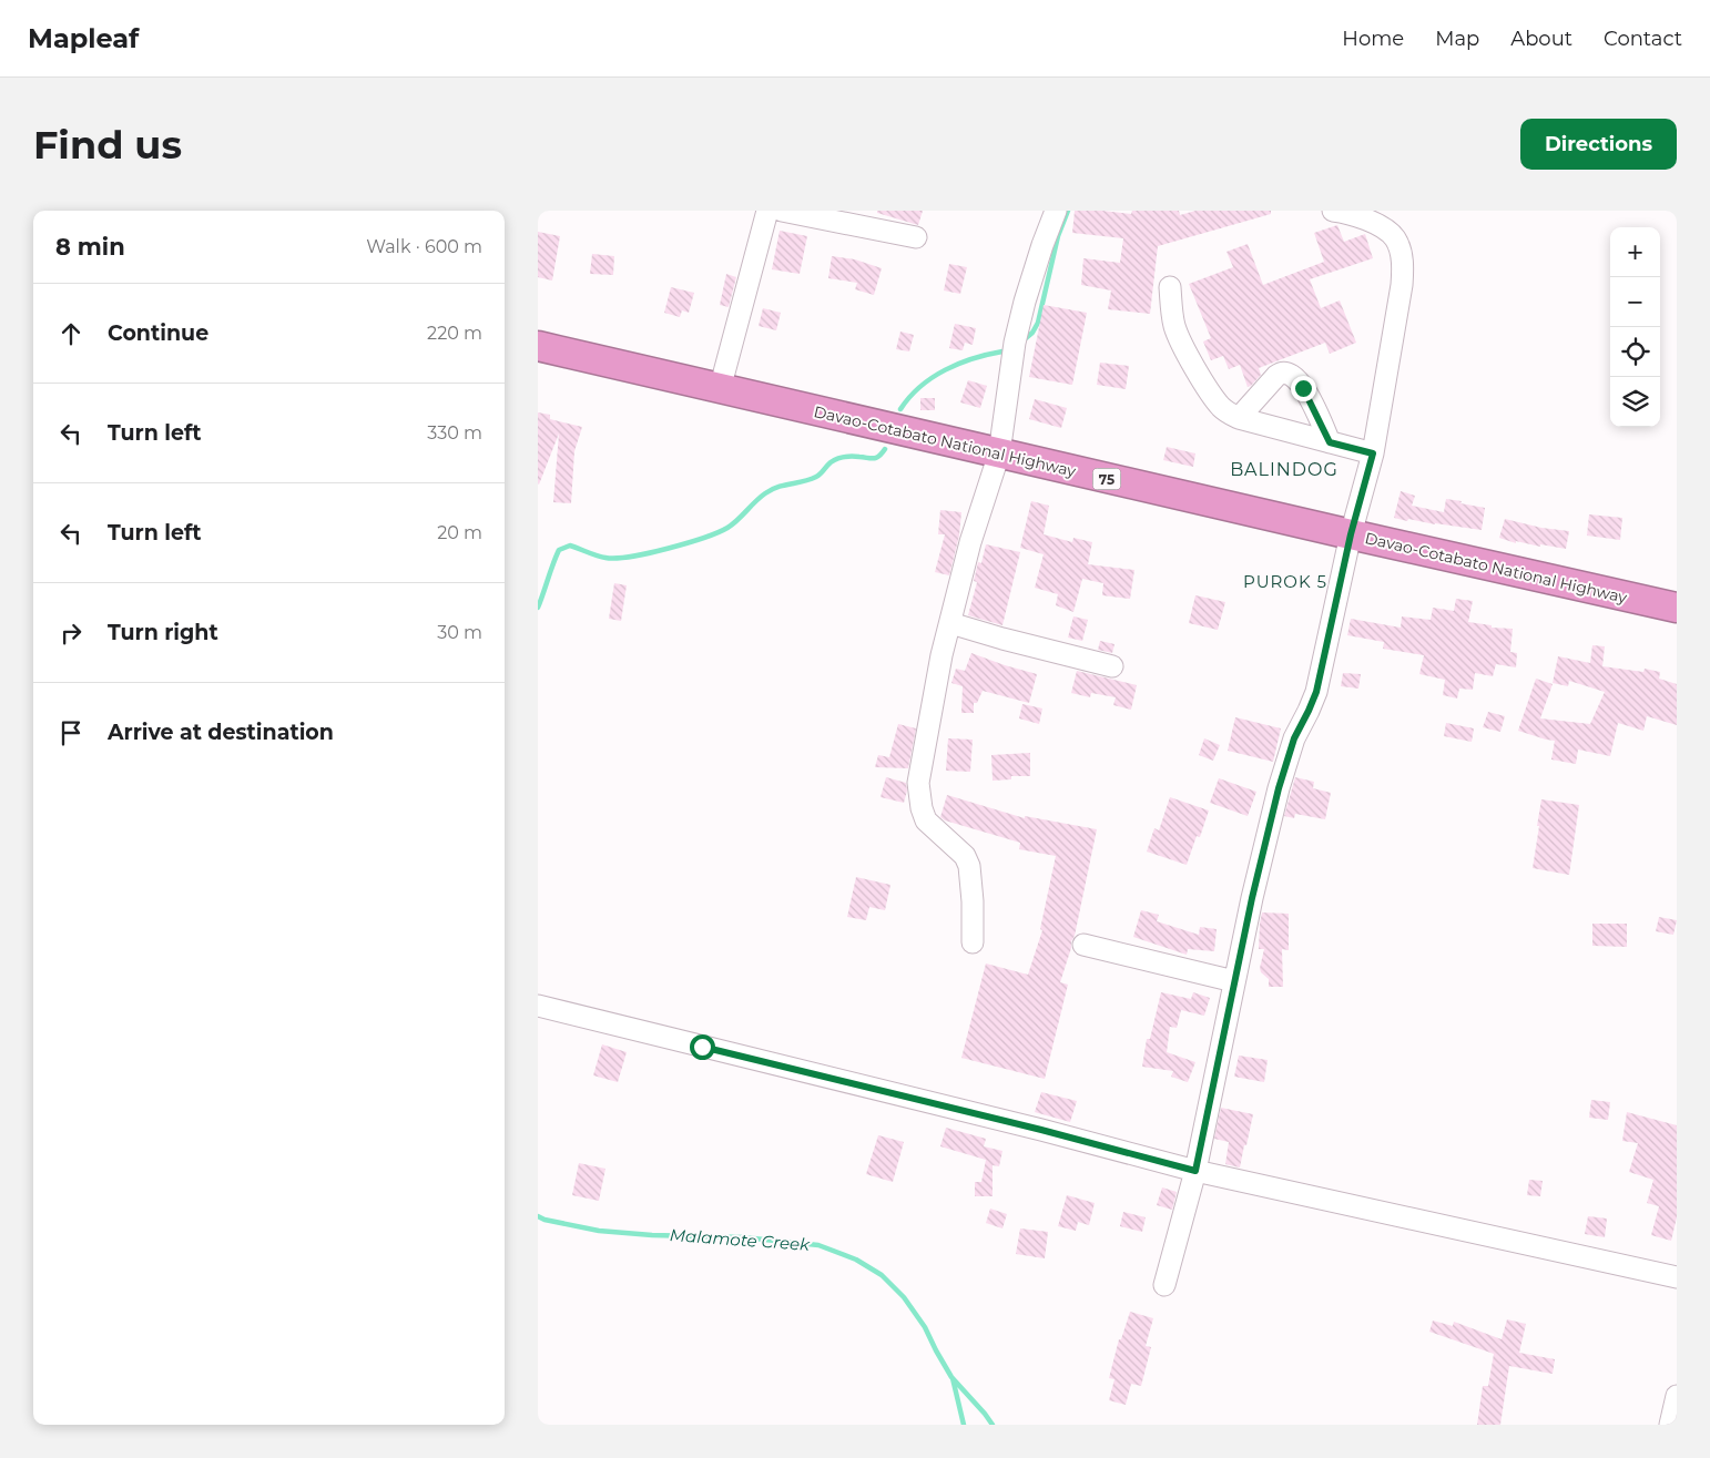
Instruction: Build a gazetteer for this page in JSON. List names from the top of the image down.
{
  "streets": {
    "highway": ["Davao-Cotabato National Highway", "75"]
  },
  "districts": ["BALINDOG", "PUROK 5"],
  "water": ["Malamote Creek"],
  "page": {
    "header": "Mapleaf",
    "nav": [
      "Home",
      "Map",
      "About",
      "Contact"
    ],
    "buttons": "Directions",
    "title": "Find us",
    "heading": ["8 min", "Walk · 600 m"],
    "map_buttons": ["+", "−"],
    "list": [
      ["Continue", "220 m"],
      ["Turn left", "330 m"],
      ["Turn left", "20 m"],
      ["Turn right", "30 m"],
      "Arrive at destination"
    ]
  }
}
